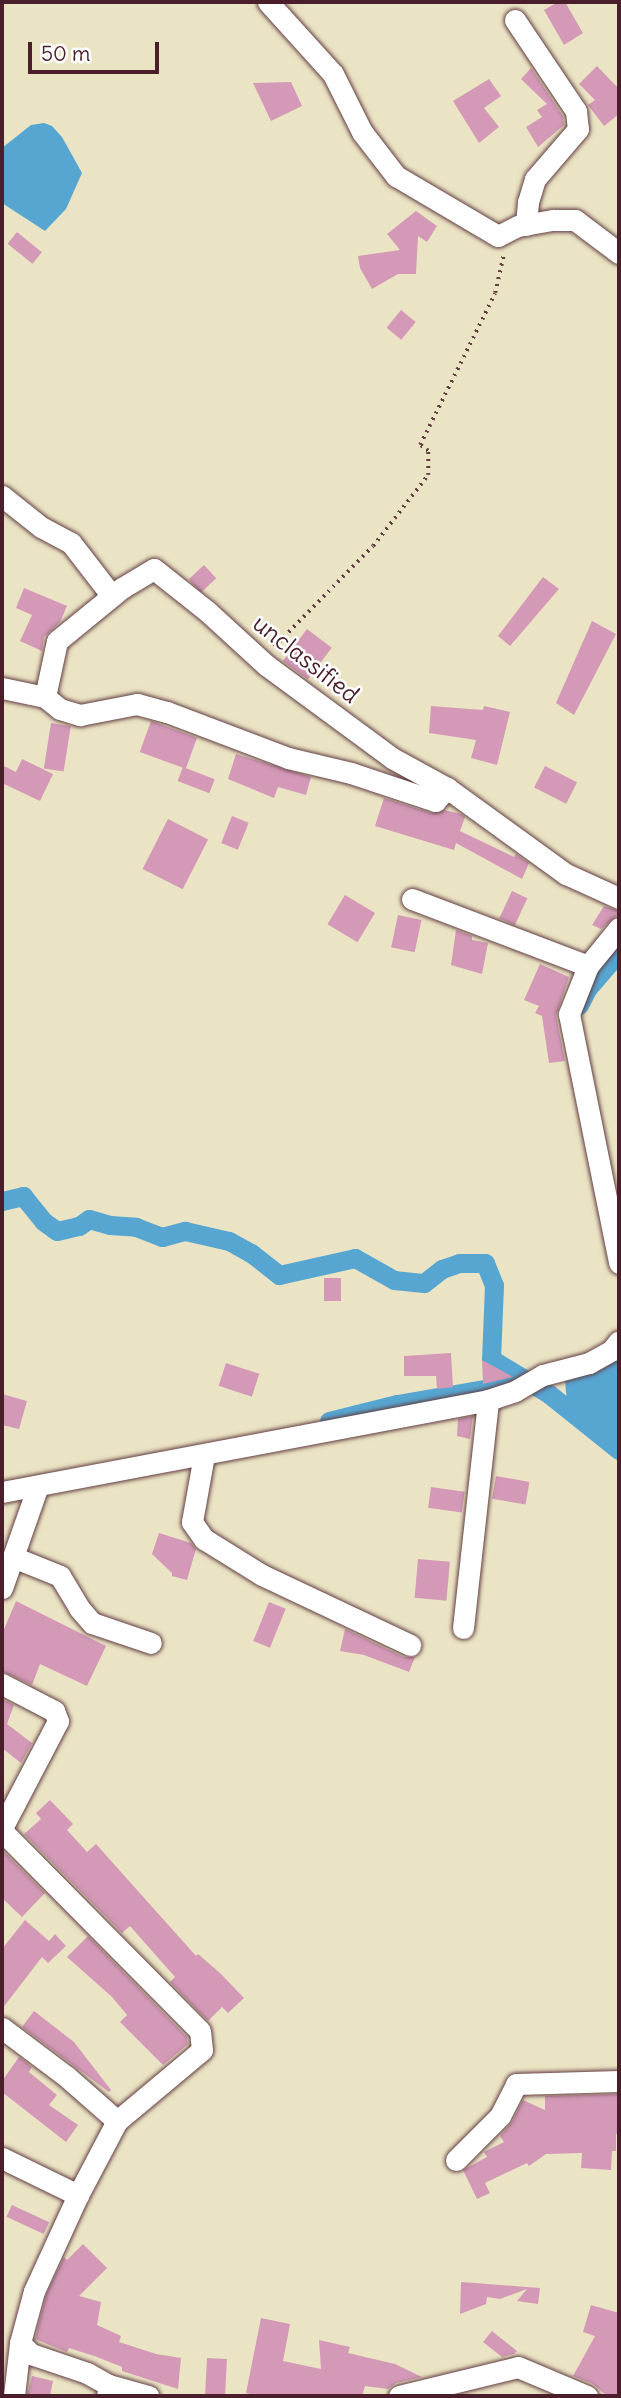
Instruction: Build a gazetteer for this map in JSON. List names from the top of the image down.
{
  "streets": {
    "street": ["unclassified"]
  },
  "scale_bar": "50 m"
}
